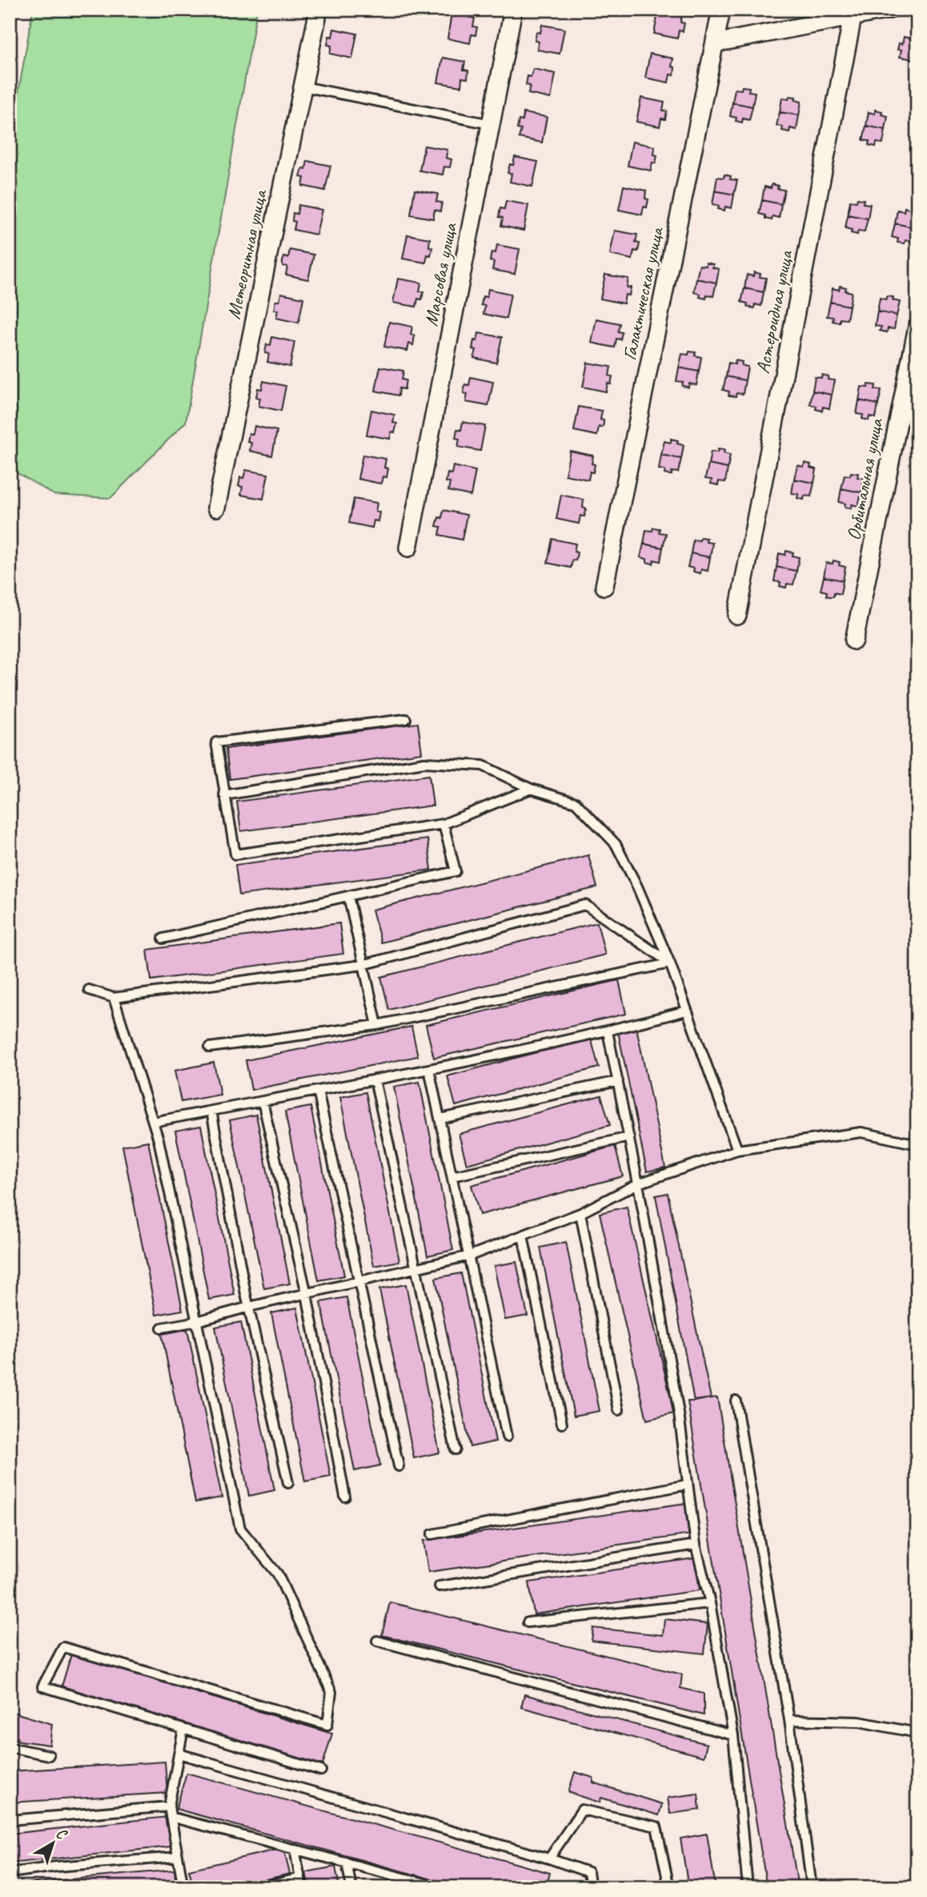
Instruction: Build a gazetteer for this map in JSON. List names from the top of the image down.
{
  "streets": {
    "street": [
      "Метеоритная улица",
      "Марсовая улица",
      "Галактическая улица",
      "Астероидная улица",
      "Орбитальная улица"
    ]
  },
  "north": "top right"
}
